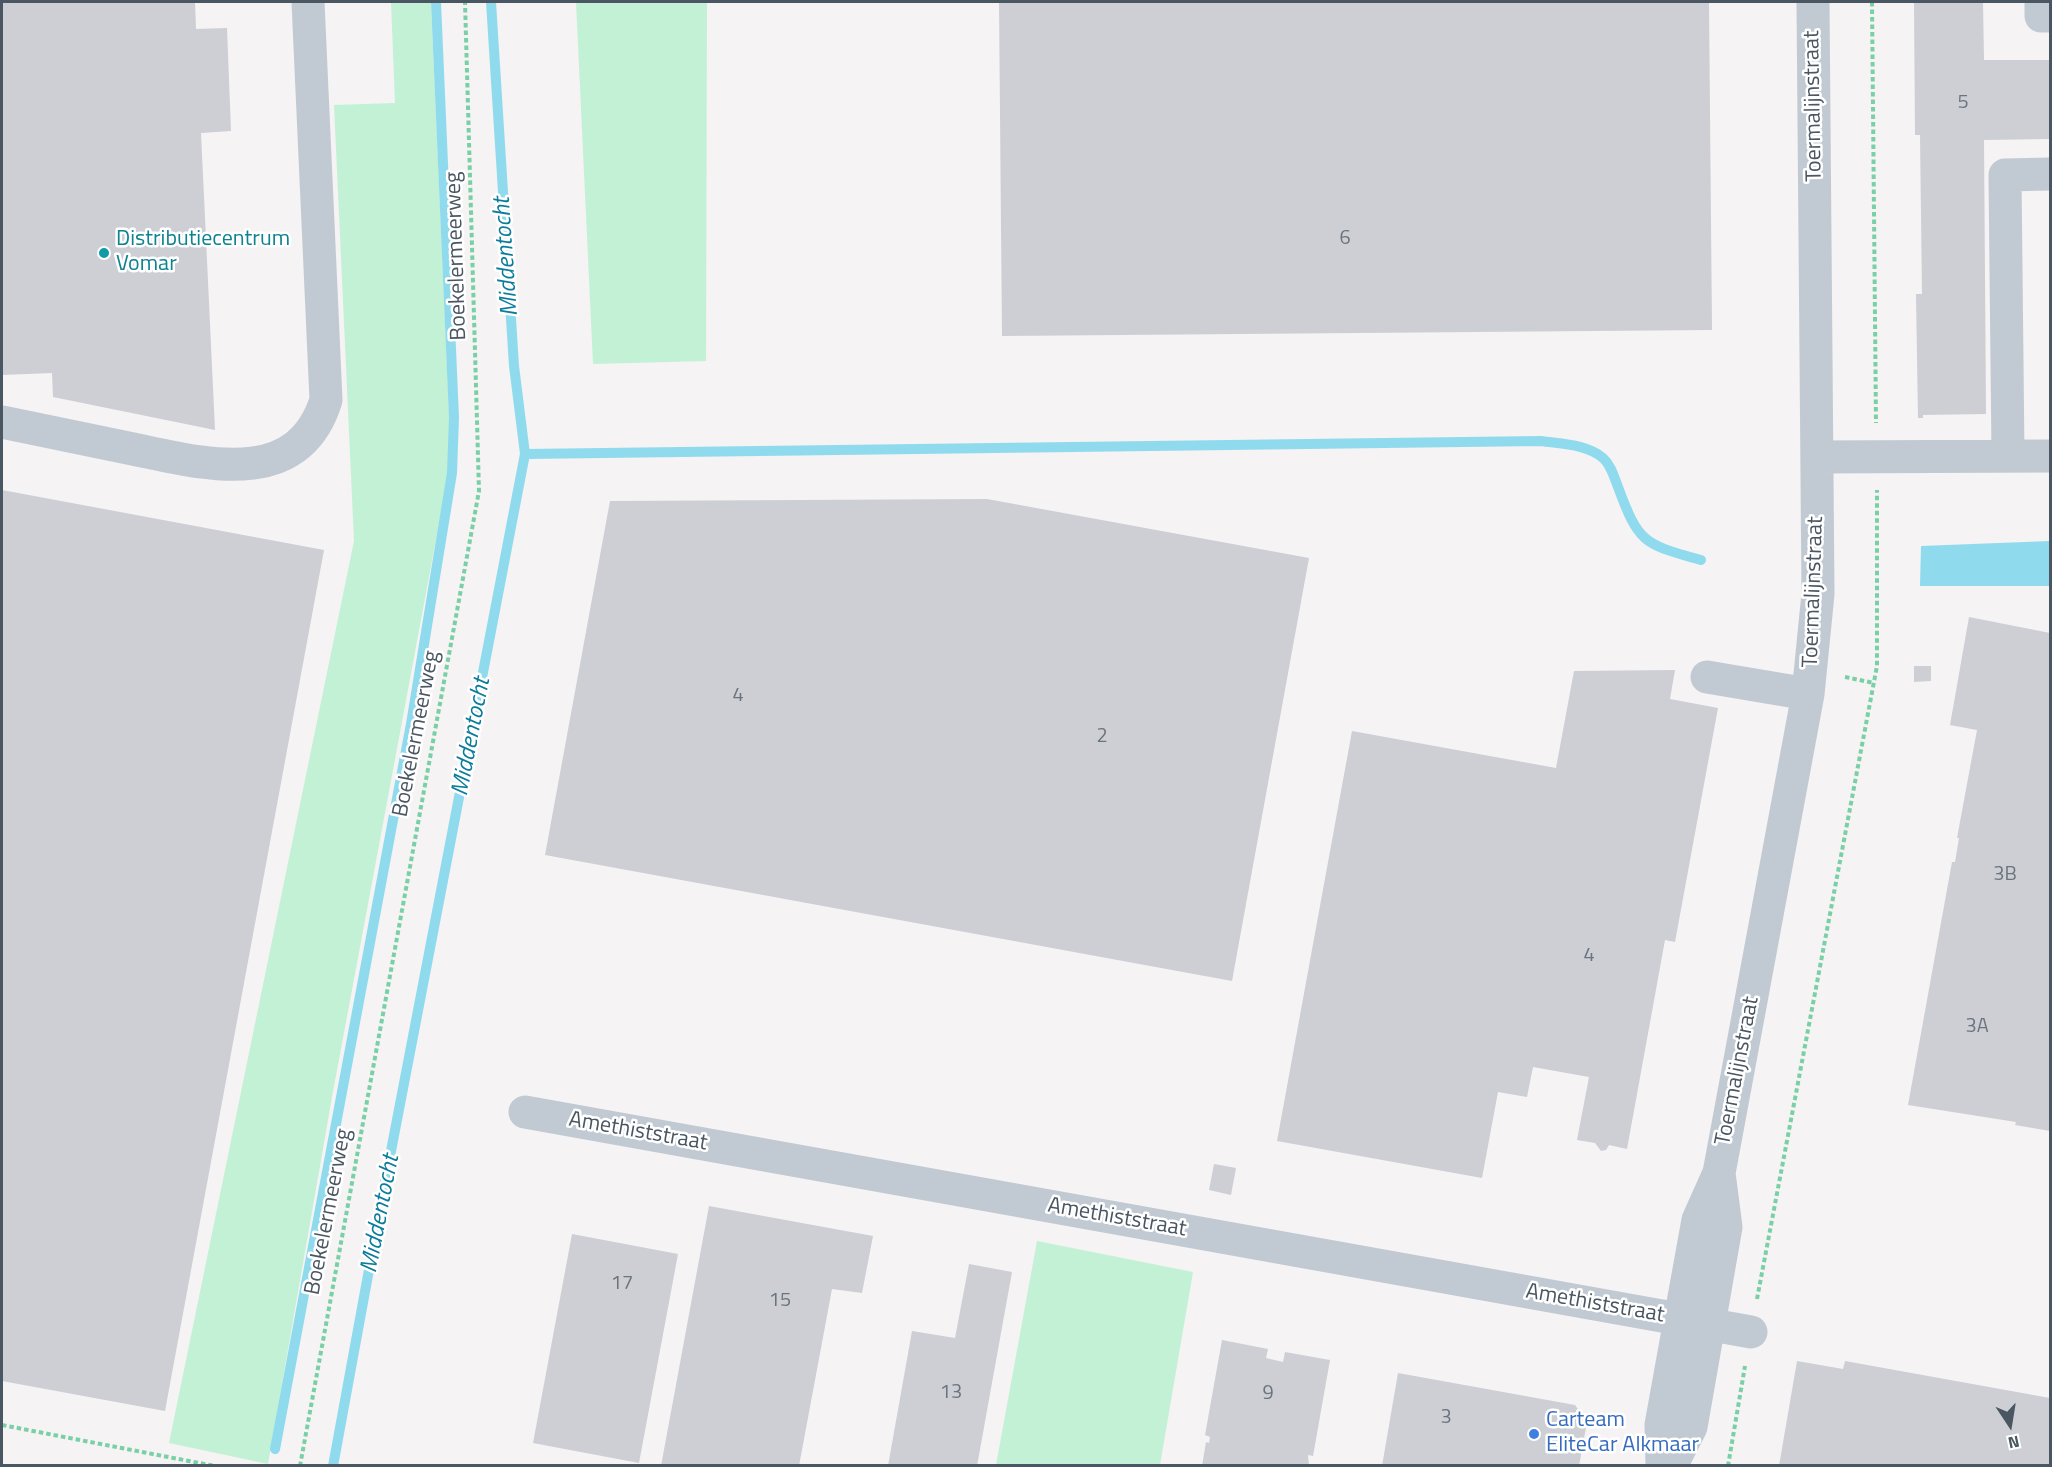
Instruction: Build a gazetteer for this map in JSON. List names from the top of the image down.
{
  "streets": {
    "street": ["Toermalijnstraat", "Amethiststraat"],
    "path": ["Boekelermeerweg"]
  },
  "crossings": [
    ["Toermalijnstraat", "Amethiststraat"]
  ],
  "water": ["Middentocht"],
  "places": ["Distributiecentrum Vomar", "Carteam EliteCar Alkmaar"],
  "house_numbers": [
    "5",
    "6",
    "4",
    "2",
    "3B",
    "4",
    "3A",
    "17",
    "15",
    "13",
    "9",
    "3"
  ],
  "north": "bottom"
}
